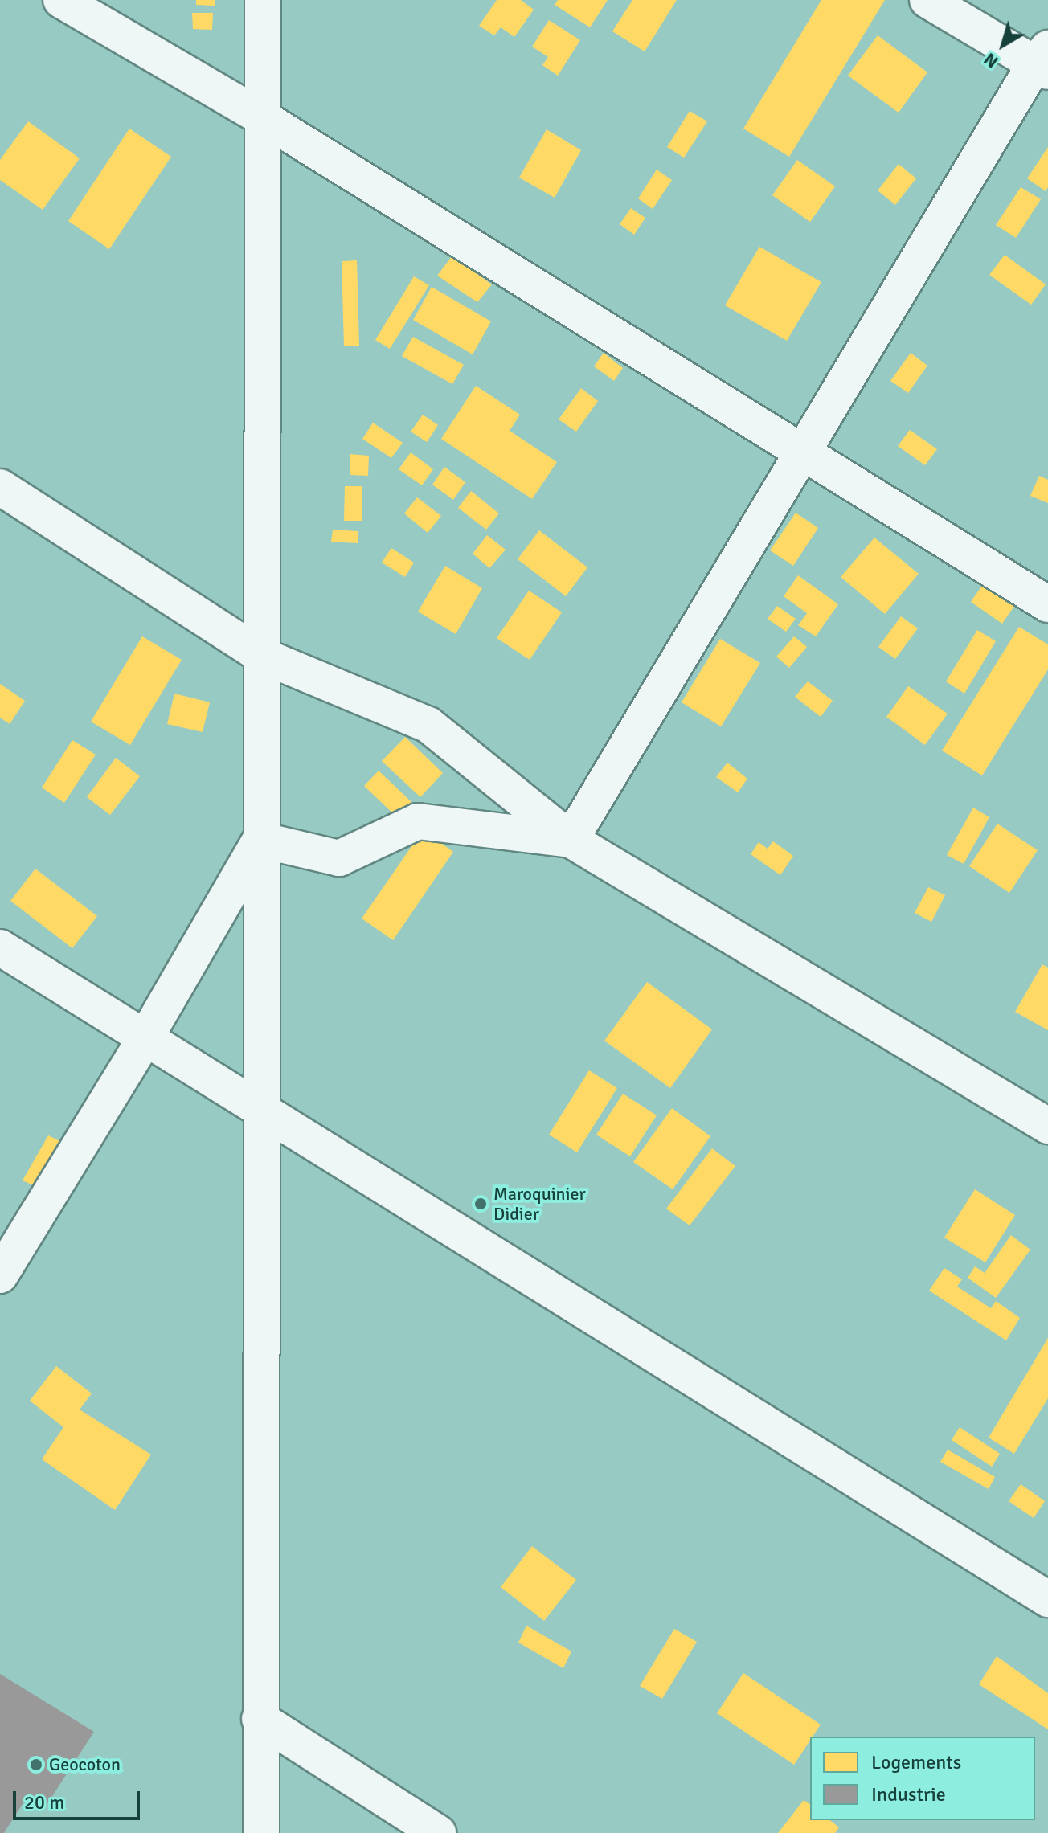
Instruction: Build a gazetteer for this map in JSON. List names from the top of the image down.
{
  "places": ["Maroquinier Didier", "Geocoton"],
  "legend": ["Logements", "Industrie"],
  "scale_bar": "20 m",
  "north": "bottom left"
}
